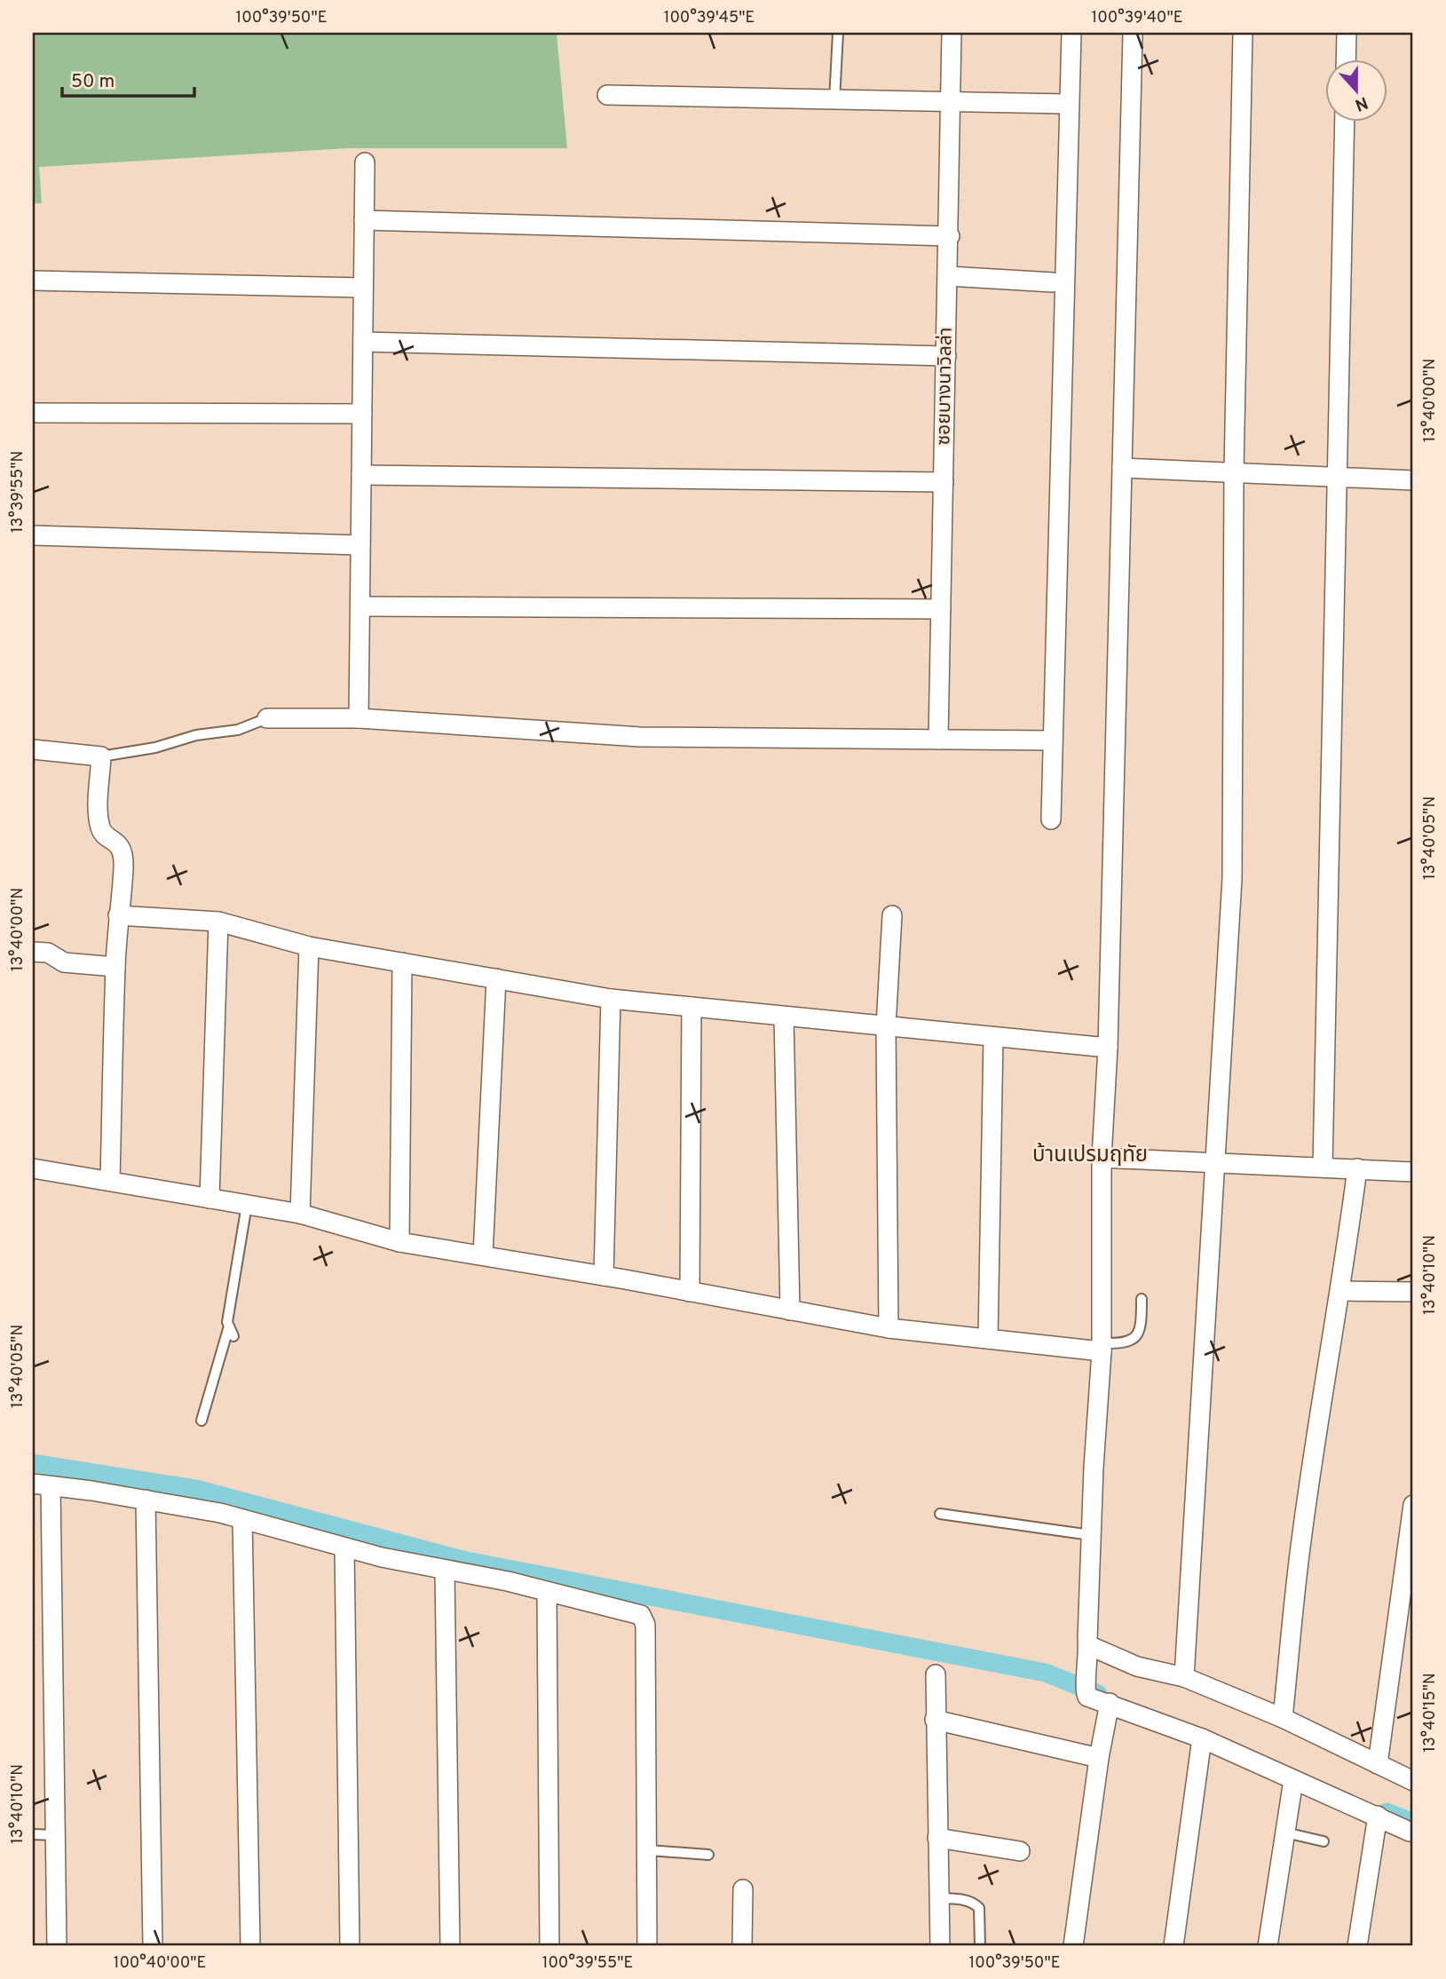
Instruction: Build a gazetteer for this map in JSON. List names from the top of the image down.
{
  "streets": {
    "street": ["ซอยบางนาวิลล่า"]
  },
  "districts": ["บ้านเปรมฤทัย"],
  "scale_bar": "50 m",
  "north": "bottom",
  "coordinates": [
    "100°39'50\"E",
    "100°39'45\"E",
    "100°39'40\"E",
    "13°40'00\"N",
    "13°39'55\"N",
    "13°40'05\"N",
    "13°40'10\"N",
    "13°40'15\"N",
    "100°40'00\"E",
    "100°39'55\"E"
  ]
}
